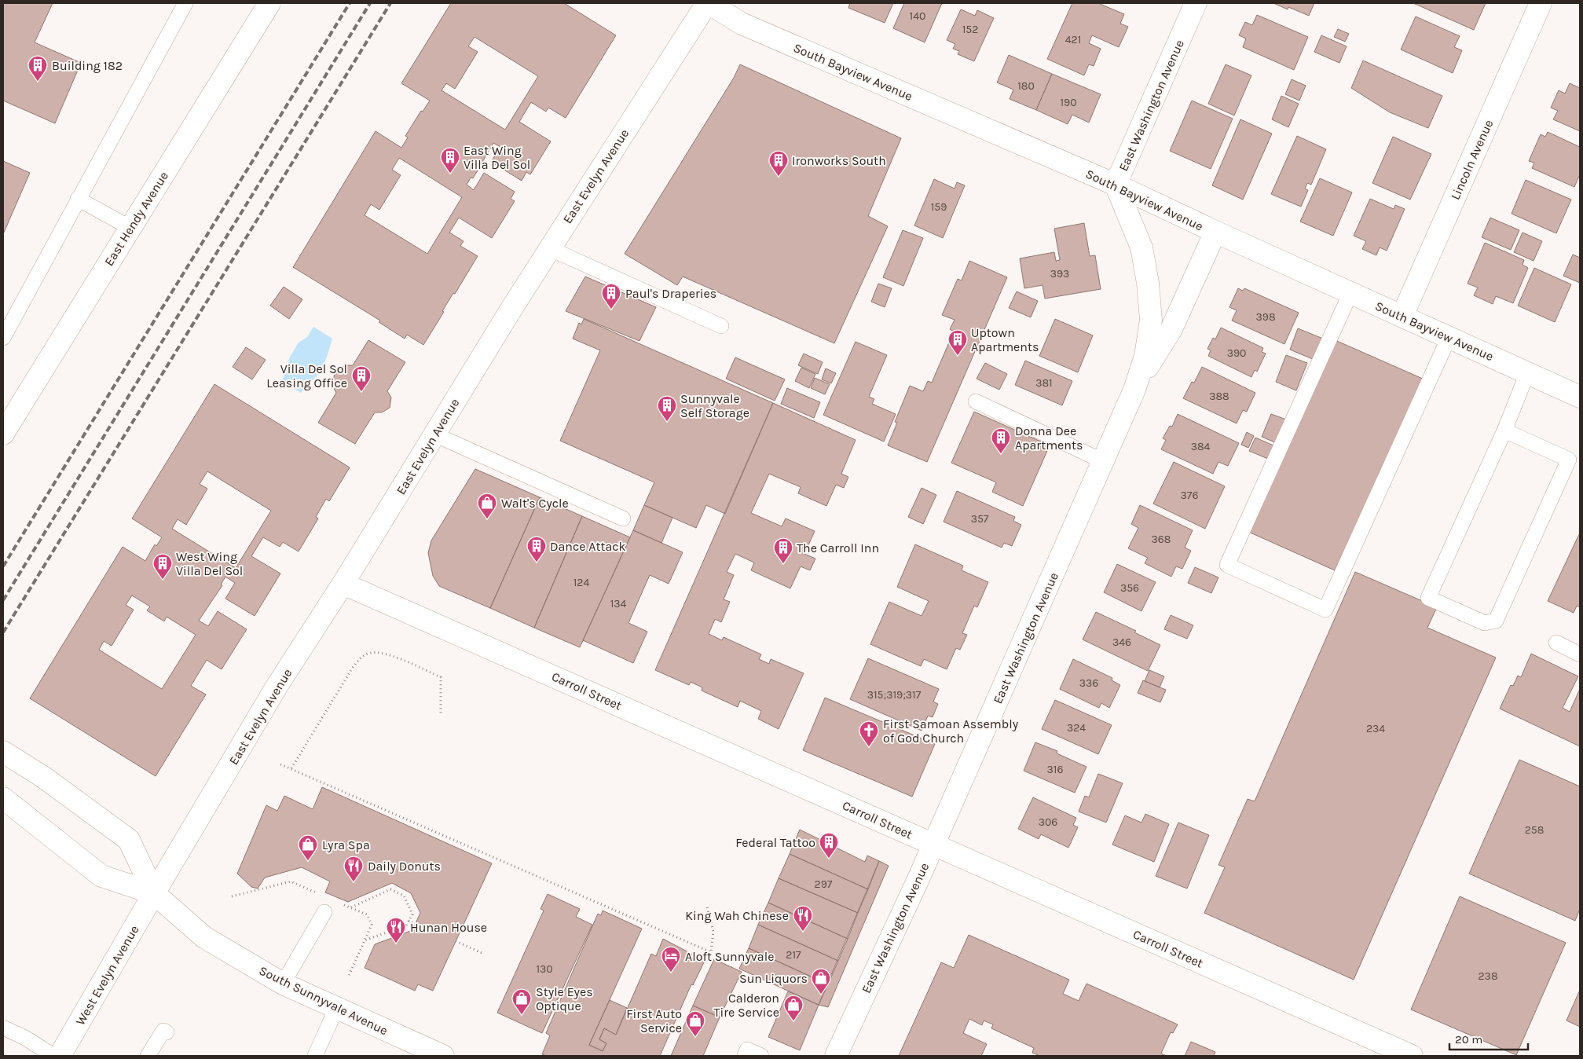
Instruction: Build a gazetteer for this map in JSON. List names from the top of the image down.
{
  "streets": {
    "street": [
      "South Bayview Avenue",
      "East Washington Avenue",
      "Lincoln Avenue",
      "East Evelyn Avenue",
      "East Hendy Avenue",
      "Carroll Street",
      "West Evelyn Avenue",
      "South Sunnyvale Avenue"
    ]
  },
  "crossings": [
    ["South Bayview Avenue", "East Washington Avenue"],
    ["South Bayview Avenue", "Lincoln Avenue"],
    ["South Bayview Avenue", "East Evelyn Avenue"],
    ["East Washington Avenue", "Carroll Street"],
    ["East Evelyn Avenue", "Carroll Street"],
    ["East Evelyn Avenue", "West Evelyn Avenue"],
    ["East Evelyn Avenue", "South Sunnyvale Avenue"],
    ["West Evelyn Avenue", "South Sunnyvale Avenue"]
  ],
  "places": {
    "building": [
      "Building 182",
      "East Wing Villa Del Sol",
      "Ironworks South",
      "Paul's Draperies",
      "Uptown Apartments",
      "Villa Del Sol Leasing Office",
      "Sunnyvale Self Storage",
      "Donna Dee Apartments",
      "Dance Attack",
      "The Carroll Inn",
      "West Wing Villa Del Sol",
      "Federal Tattoo"
    ],
    "shop": [
      "Walt's Cycle",
      "Lyra Spa",
      "Sun Liquors",
      "Style Eyes Optique",
      "Calderon Tire Service",
      "First Auto Service"
    ],
    "church": ["First Samoan Assembly of God Church"],
    "restaurant": ["Daily Donuts", "King Wah Chinese", "Hunan House"],
    "hotel": ["Aloft Sunnyvale"]
  },
  "house_numbers": [
    "140",
    "152",
    "421",
    "180",
    "190",
    "159",
    "393",
    "398",
    "390",
    "381",
    "388",
    "384",
    "376",
    "357",
    "368",
    "124",
    "356",
    "134",
    "346",
    "336",
    "315;319;317",
    "324",
    "234",
    "316",
    "306",
    "258",
    "297",
    "217",
    "130",
    "238"
  ],
  "scale_bar": "20 m"
}
